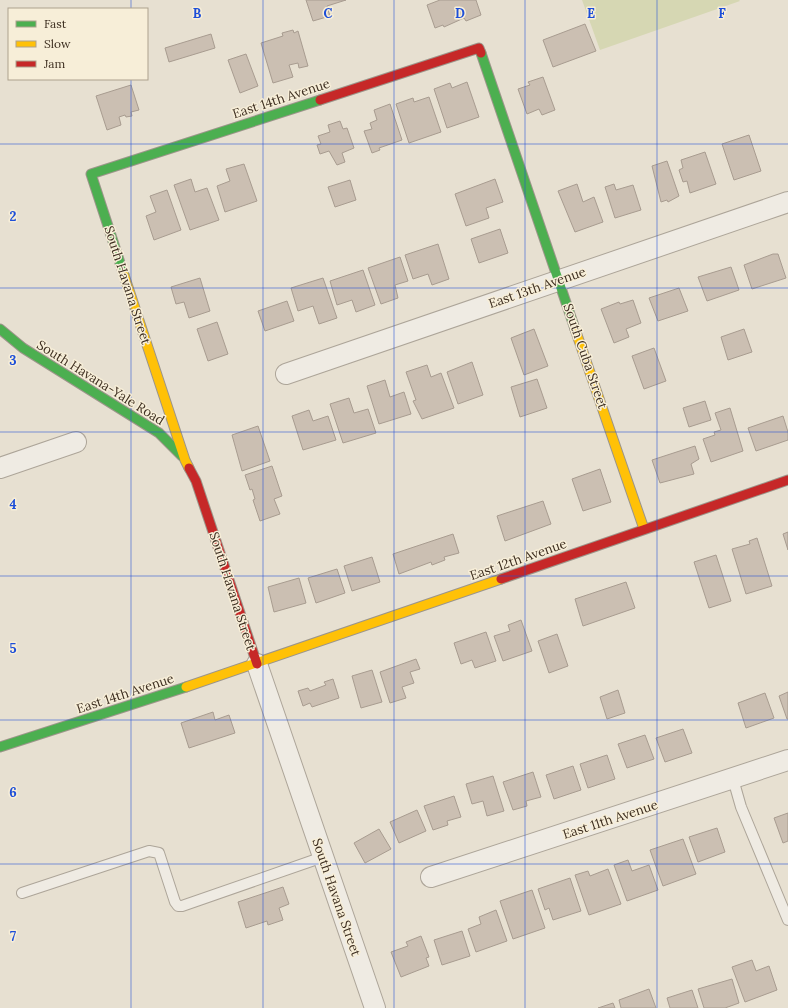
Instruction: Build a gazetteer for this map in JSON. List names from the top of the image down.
{
  "streets": {
    "street": [
      "East 14th Avenue",
      "South Havana Street",
      "East 13th Avenue",
      "South Cuba Street",
      "South Havana-Yale Road",
      "East 12th Avenue",
      "East 11th Avenue"
    ]
  },
  "crossings": [
    ["East 14th Avenue", "South Havana Street"],
    ["East 14th Avenue", "South Cuba Street"],
    ["East 14th Avenue", "East 12th Avenue"],
    ["South Havana Street", "South Havana-Yale Road"],
    ["South Havana Street", "East 12th Avenue"],
    ["East 13th Avenue", "South Cuba Street"],
    ["South Cuba Street", "East 12th Avenue"]
  ],
  "legend": ["Fast", "Slow", "Jam"],
  "grid": {
    "columns": [
      "B",
      "C",
      "D",
      "E",
      "F"
    ],
    "rows": [
      "2",
      "3",
      "4",
      "5",
      "6",
      "7"
    ]
  }
}
